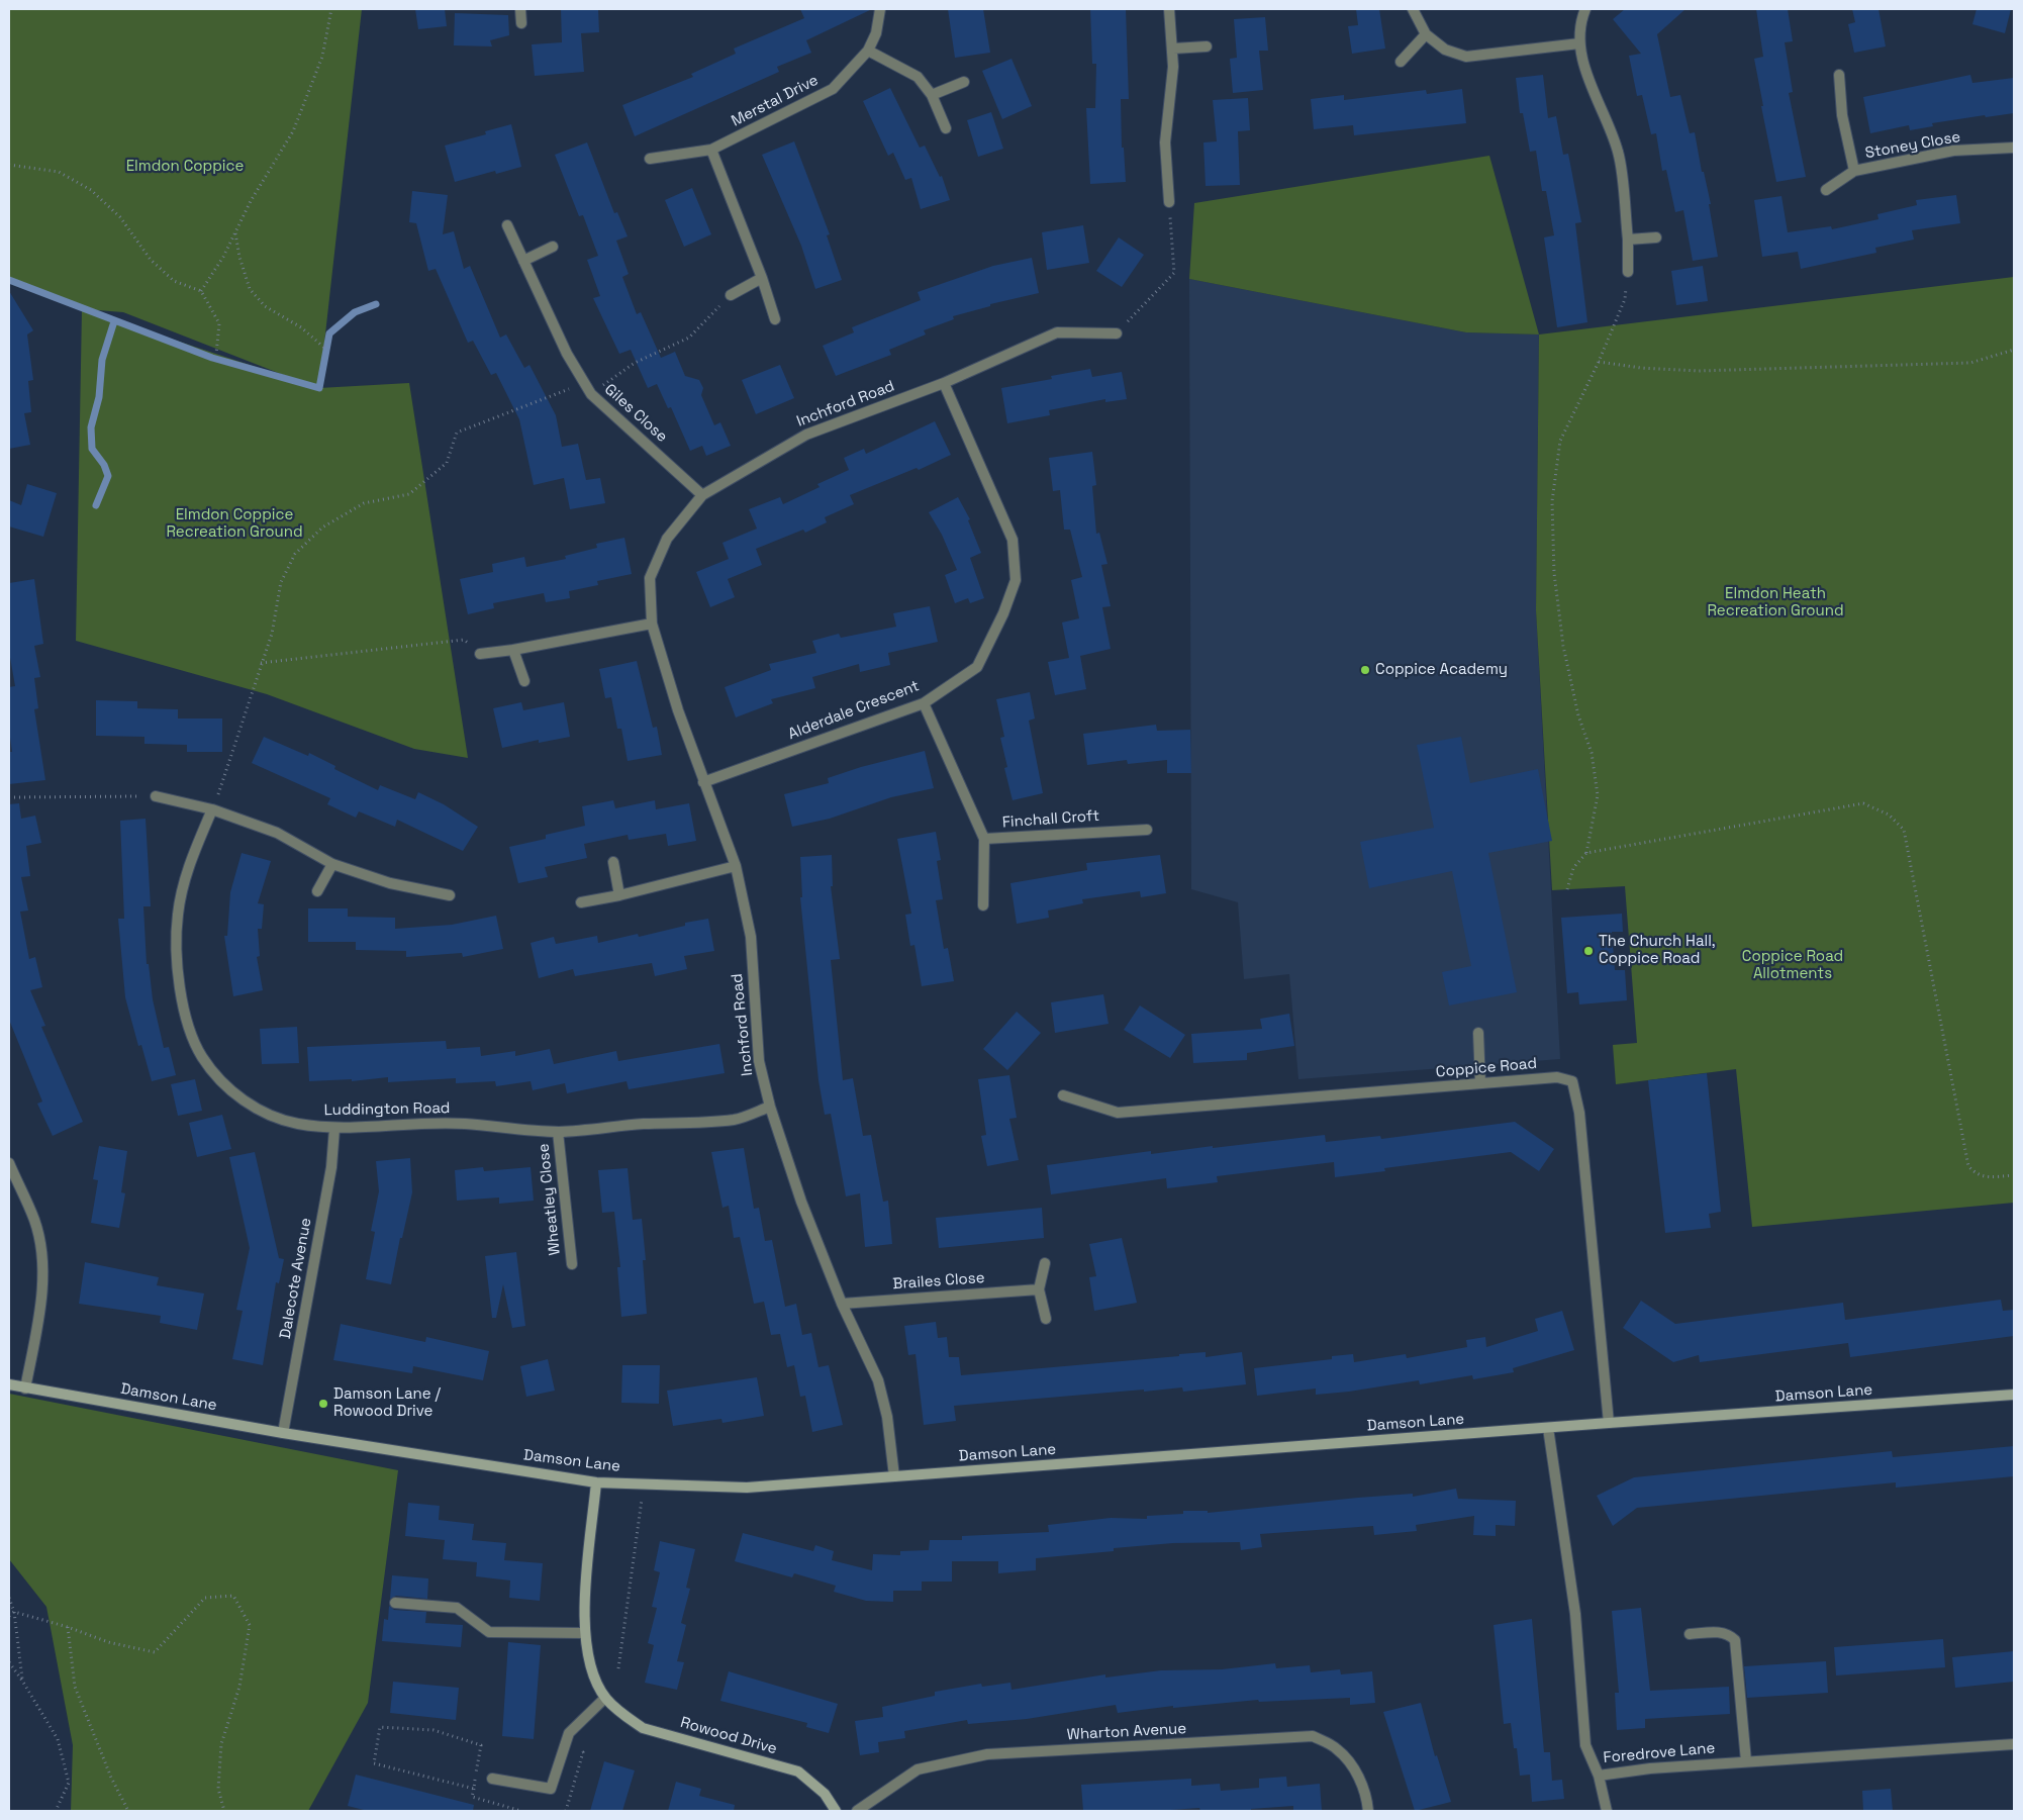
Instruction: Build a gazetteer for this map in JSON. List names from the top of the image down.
{
  "streets": {
    "street": [
      "Merstal Drive",
      "Stoney Close",
      "Inchford Road",
      "Giles Close",
      "Alderdale Crescent",
      "Finchall Croft",
      "Coppice Road",
      "Luddington Road",
      "Wheatley Close",
      "Dalecote Avenue",
      "Brailes Close",
      "Damson Lane",
      "Wharton Avenue",
      "Rowood Drive",
      "Foredrove Lane"
    ]
  },
  "crossings": [
    ["Inchford Road", "Giles Close"],
    ["Inchford Road", "Alderdale Crescent"],
    ["Inchford Road", "Luddington Road"],
    ["Inchford Road", "Brailes Close"],
    ["Inchford Road", "Damson Lane"],
    ["Alderdale Crescent", "Finchall Croft"],
    ["Coppice Road", "Damson Lane"],
    ["Luddington Road", "Wheatley Close"],
    ["Luddington Road", "Dalecote Avenue"],
    ["Dalecote Avenue", "Damson Lane"],
    ["Damson Lane", "Rowood Drive"],
    ["Damson Lane", "Foredrove Lane"]
  ],
  "parks": [
    "Elmdon Coppice",
    "Elmdon Coppice Recreation Ground",
    "Elmdon Heath Recreation Ground",
    "Coppice Road Allotments"
  ],
  "places": ["Coppice Academy", "The Church Hall, Coppice Road", "Damson Lane / Rowood Drive"]
}
